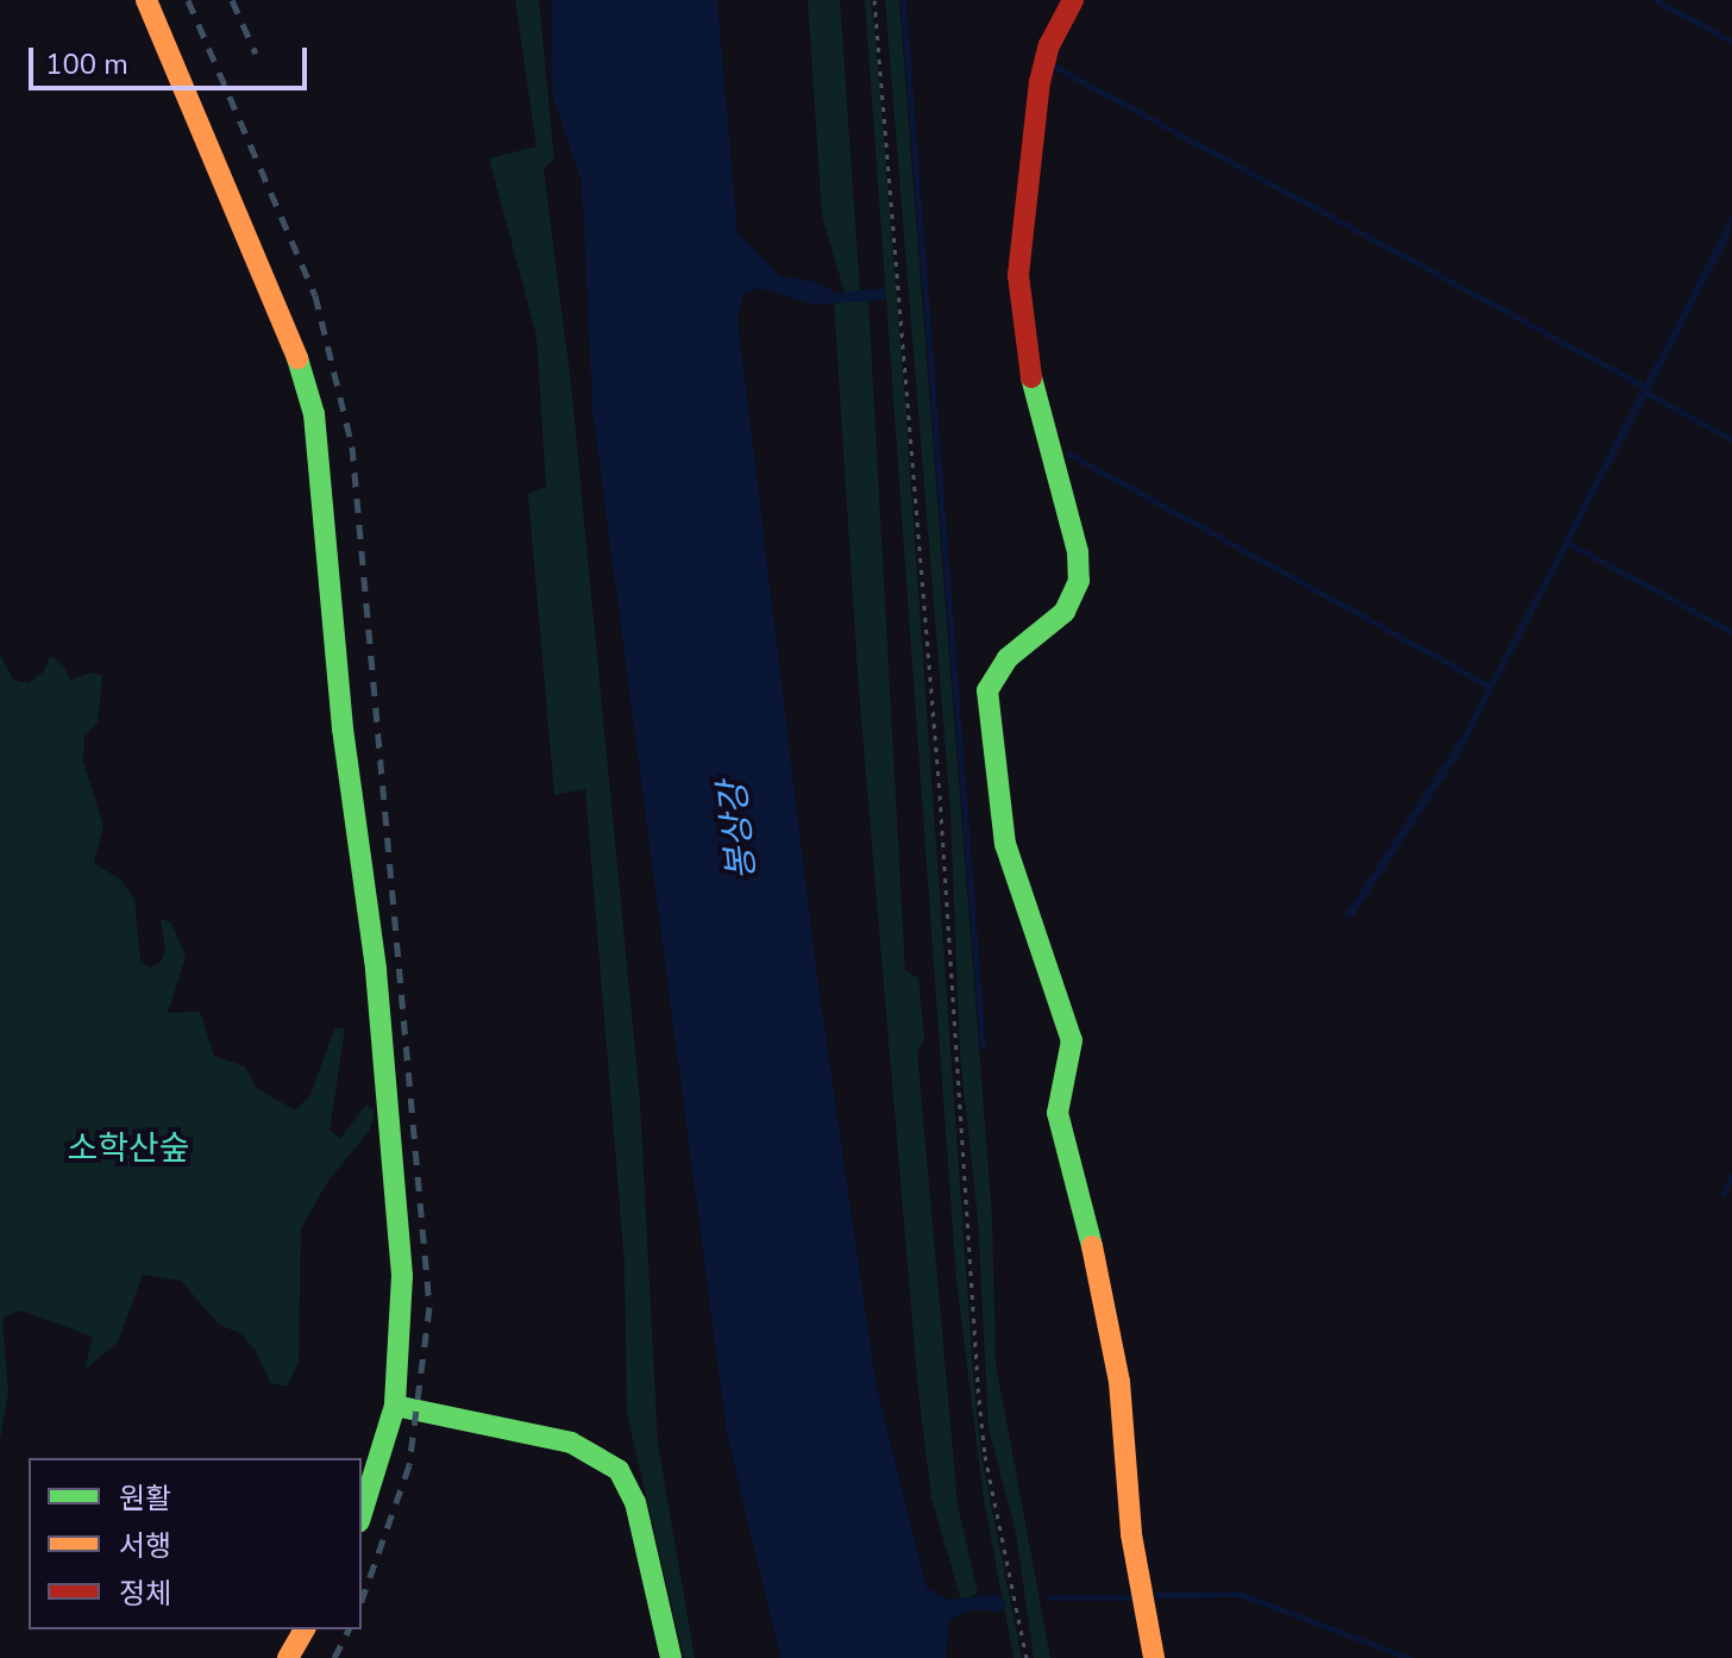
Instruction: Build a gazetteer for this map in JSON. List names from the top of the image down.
{
  "water": ["봉상강"],
  "parks": ["소학산숲"],
  "legend": ["원활", "서행", "정체"],
  "scale_bar": "100 m"
}
